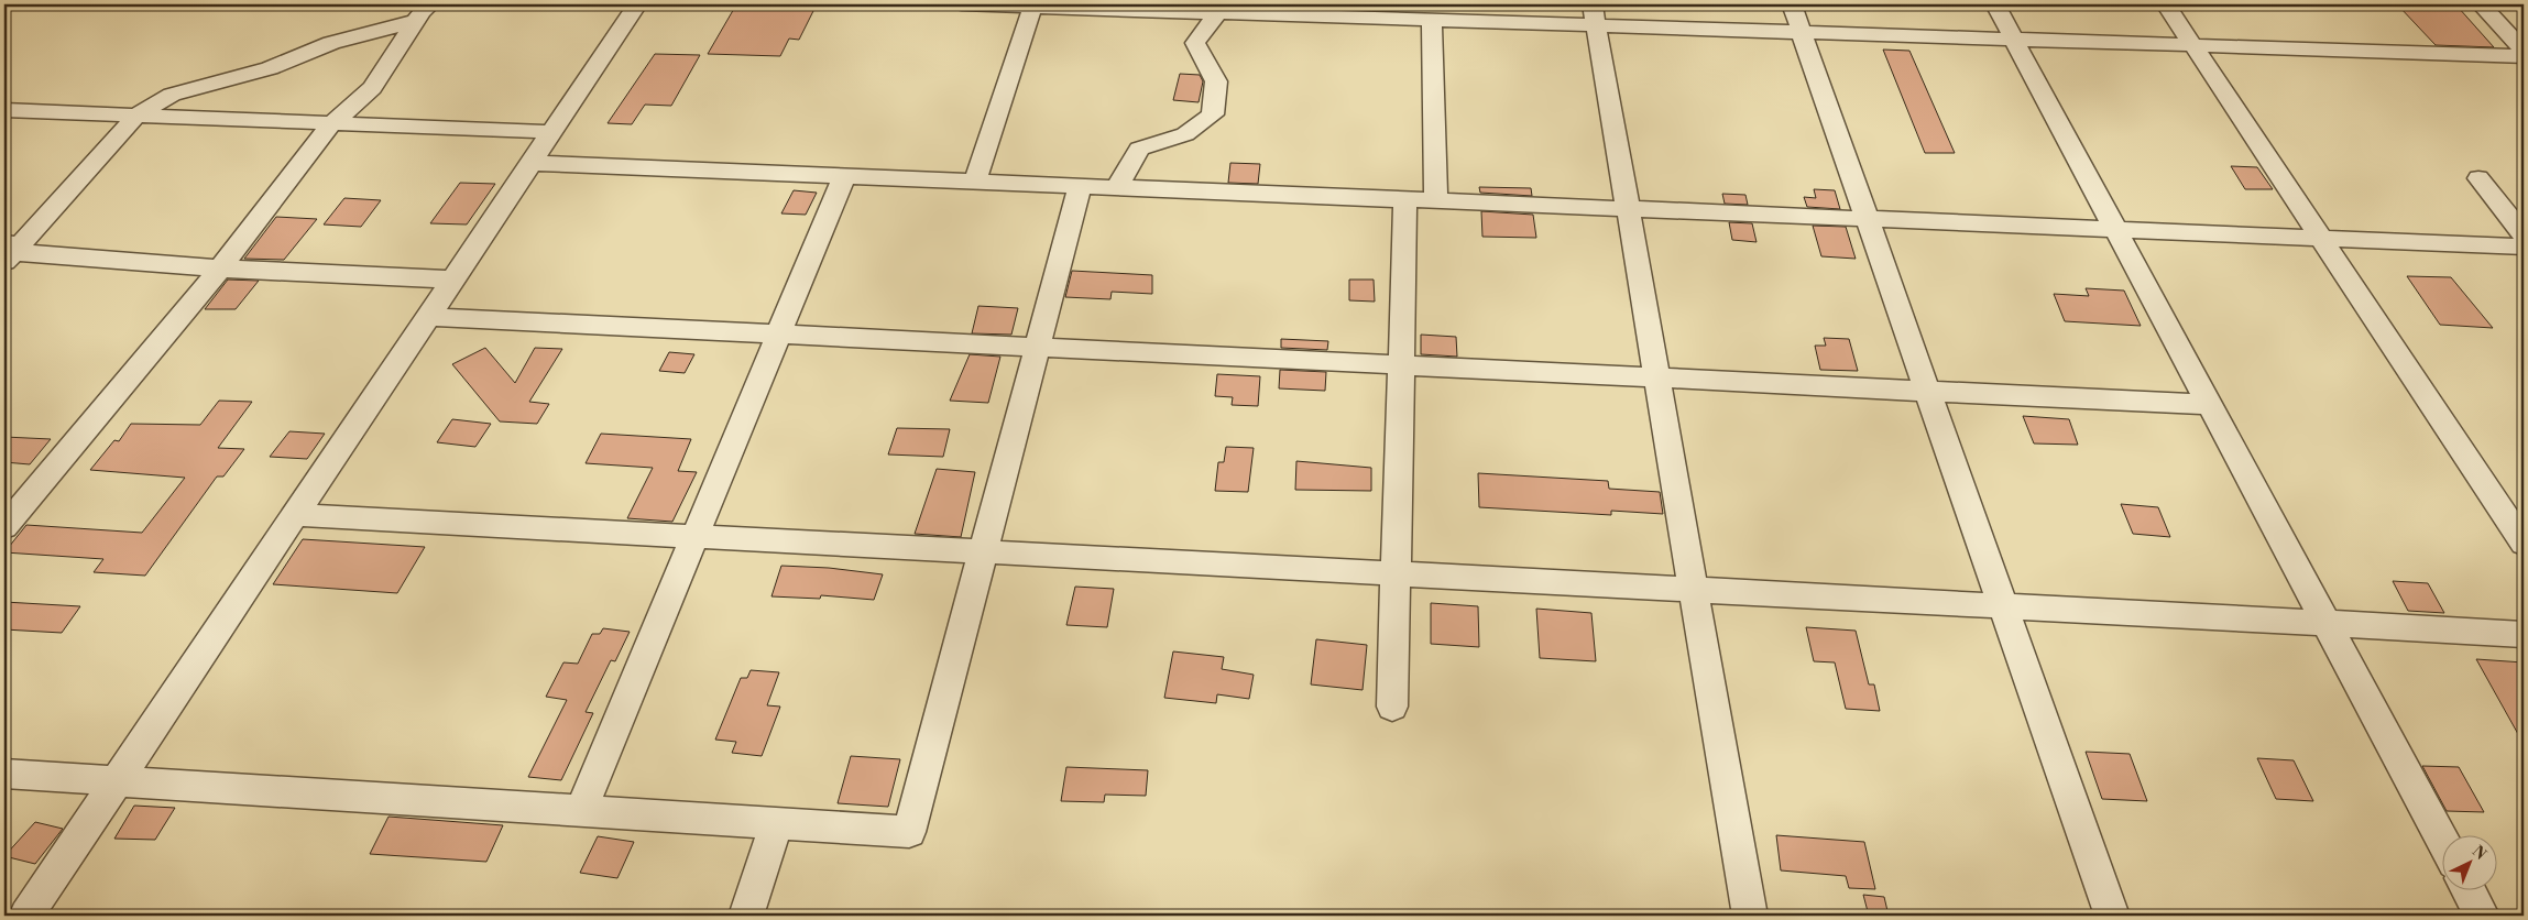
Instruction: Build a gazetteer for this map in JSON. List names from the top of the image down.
{
  "north": "top right"
}
